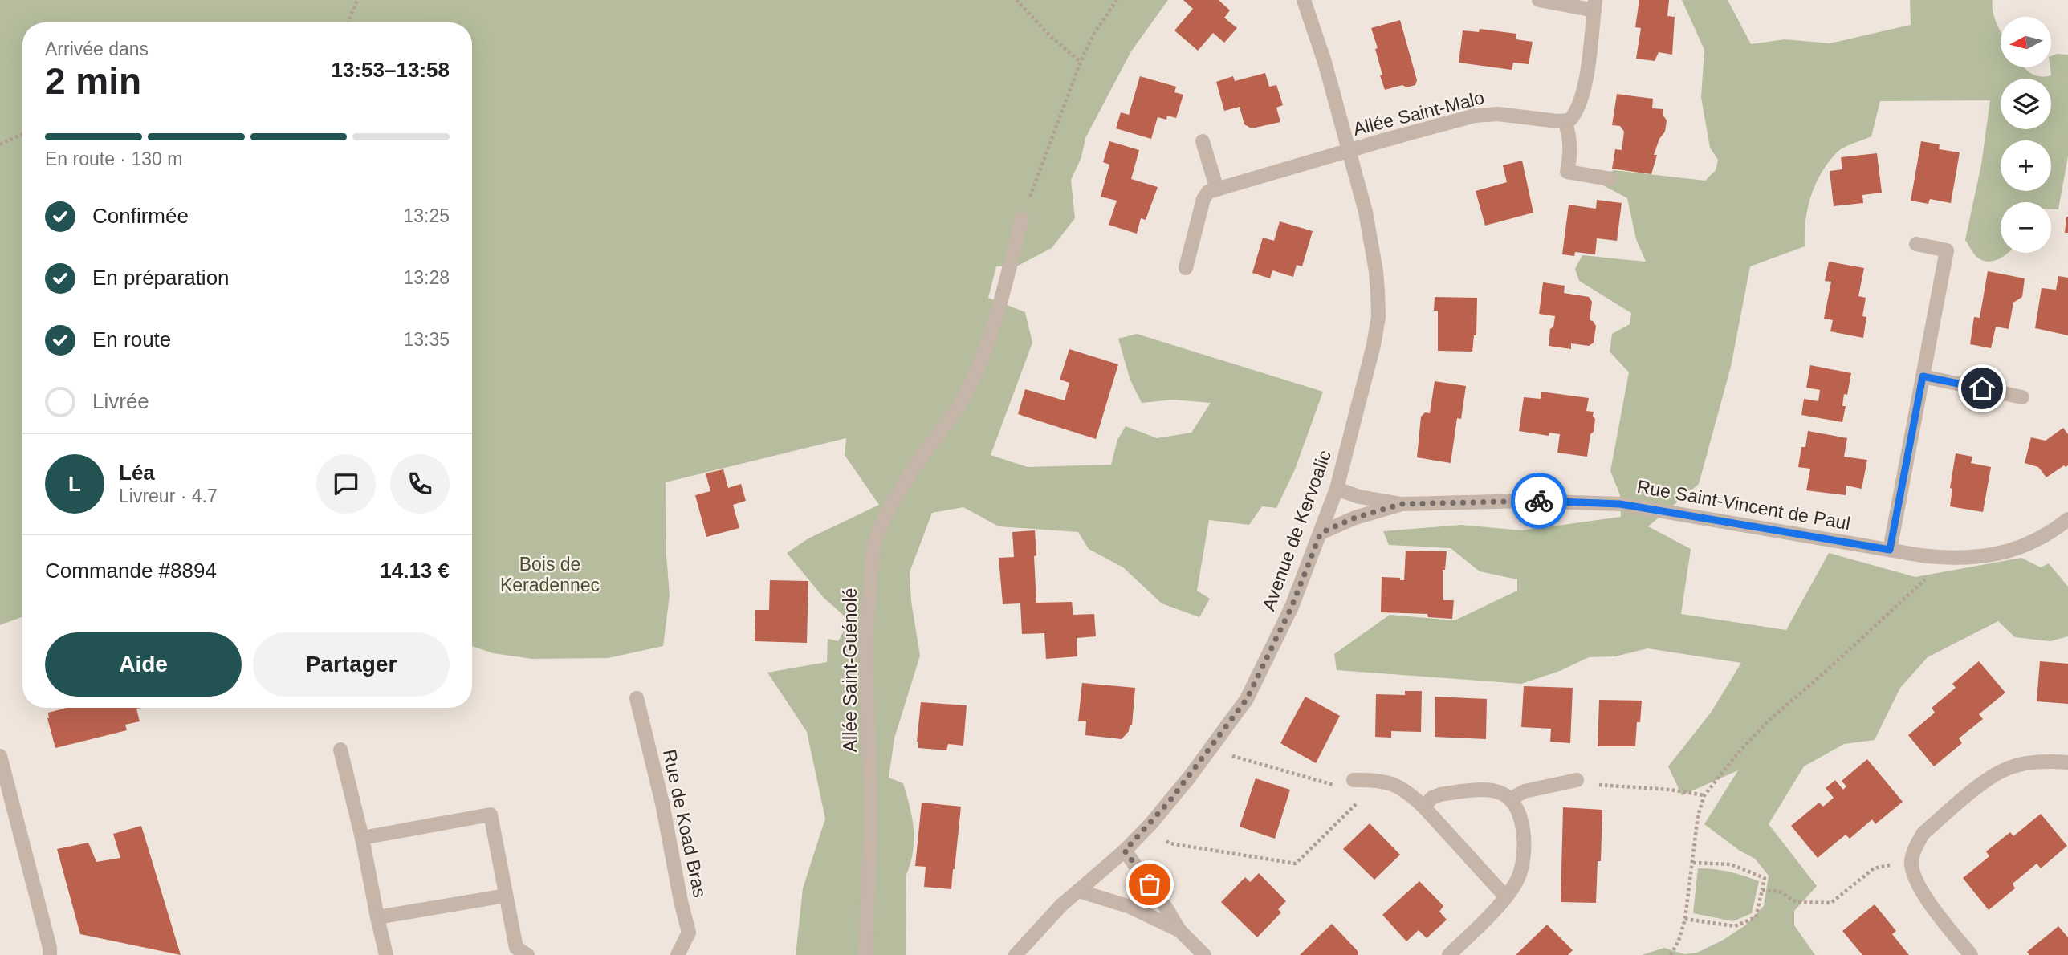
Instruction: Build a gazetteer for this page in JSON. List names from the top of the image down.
{
  "streets": {
    "street": [
      "Allée Saint-Malo",
      "Rue Saint-Vincent de Paul",
      "Avenue de Kervoalic",
      "Allée Saint-Guénolé",
      "Rue de Koad Bras"
    ]
  },
  "crossings": [
    ["Allée Saint-Malo", "Avenue de Kervoalic"],
    ["Rue Saint-Vincent de Paul", "Avenue de Kervoalic"]
  ],
  "parks": ["Bois de Keradennec"],
  "north": "left",
  "page": {
    "map_buttons": ["+", "−"],
    "heading": ["2 min", "Arrivée dans", "13:53–13:58"],
    "panel": [
      "Léa",
      "Livreur · 4.7",
      "Commande #8894",
      "14.13 €"
    ],
    "bar": "En route · 130 m",
    "list": [
      ["Confirmée", "13:25"],
      ["En préparation", "13:28"],
      ["En route", "13:35"],
      "Livrée"
    ],
    "round": "L",
    "buttons": ["Aide", "Partager"]
  }
}
